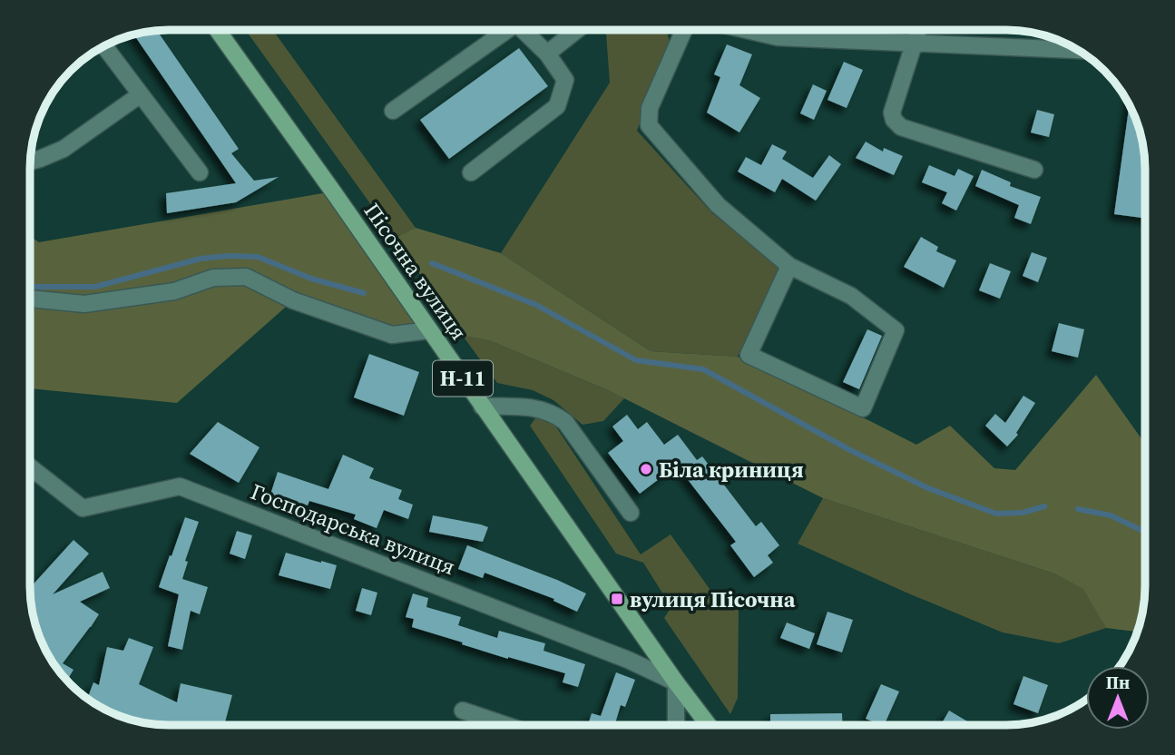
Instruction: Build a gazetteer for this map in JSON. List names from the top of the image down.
{
  "streets": {
    "main road": ["Пісочна вулиця", "Н-11"],
    "street": ["Господарська вулиця"]
  },
  "crossings": [
    ["Пісочна вулиця", "Господарська вулиця"]
  ],
  "places": {
    "other": ["Біла криниця"],
    "transit": ["вулиця Пісочна"]
  },
  "north": "top"
}
